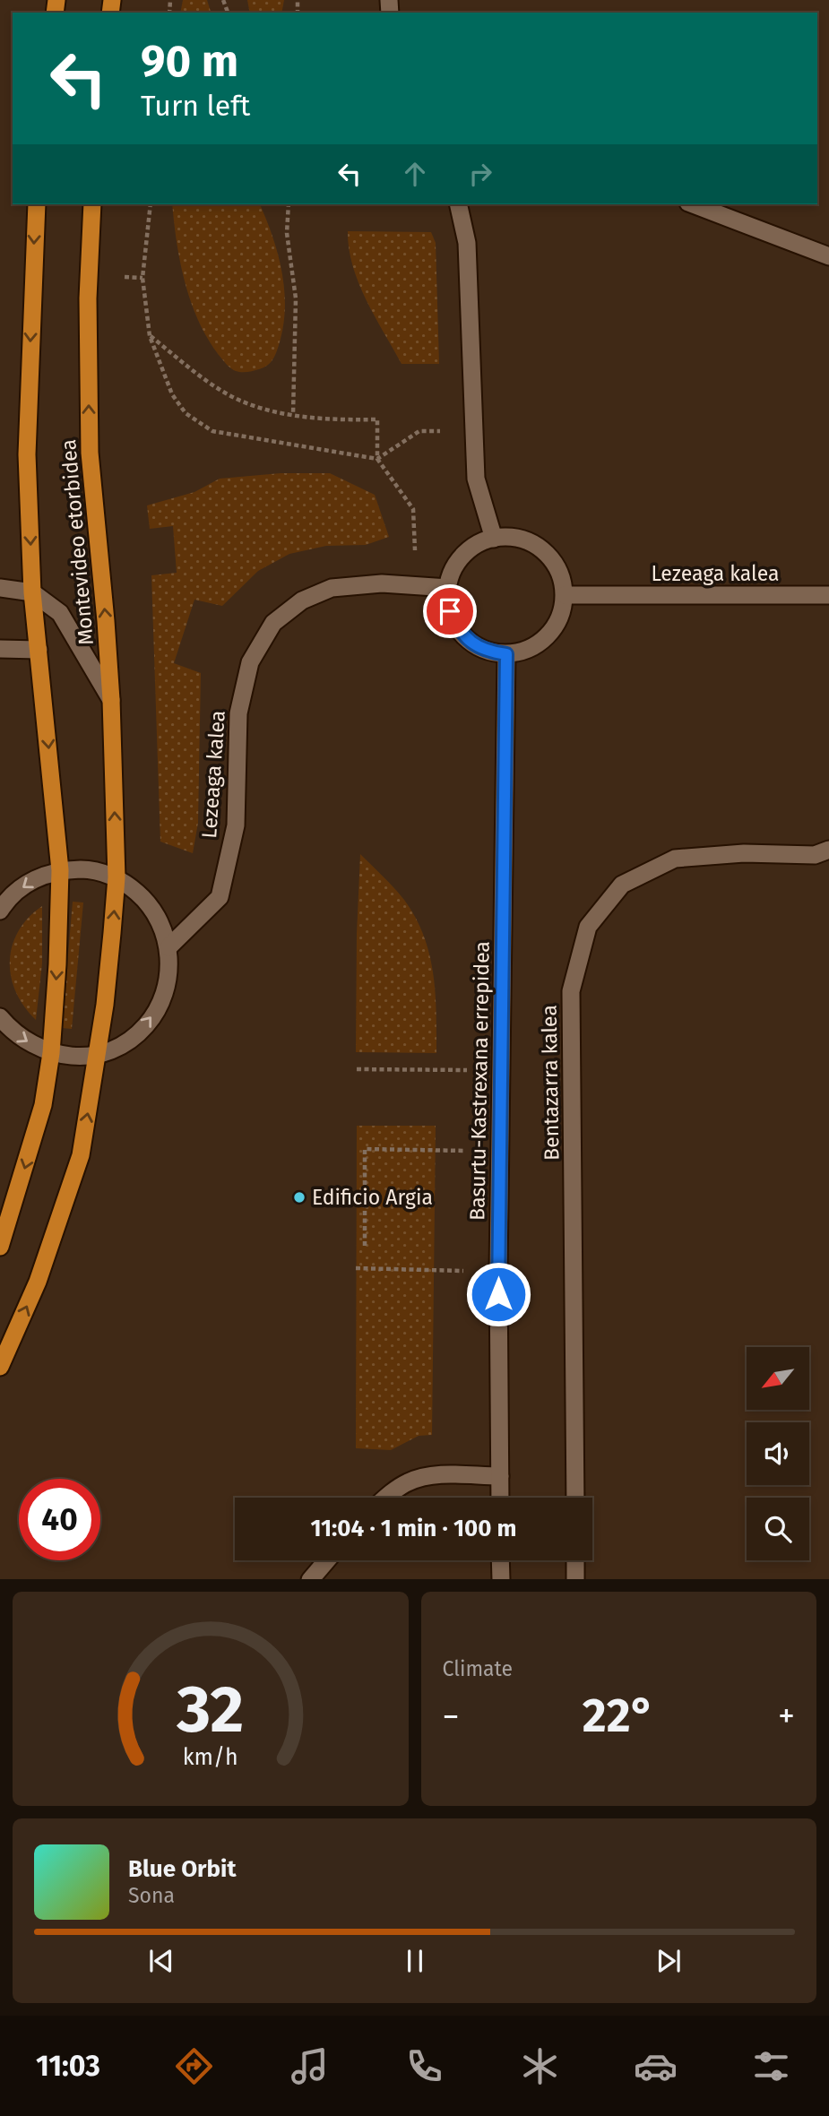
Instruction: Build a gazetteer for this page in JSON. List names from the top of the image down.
{
  "streets": {
    "main road": ["Montevideo etorbidea"],
    "street": ["Lezeaga kalea", "Basurtu-Kastrexana errepidea", "Bentazarra kalea"]
  },
  "crossings": [
    ["Lezeaga kalea", "Basurtu-Kastrexana errepidea"]
  ],
  "places": ["Edificio Argia"],
  "north": "bottom left",
  "page": {
    "turn": ["90 m", "Turn left"],
    "limit": "40",
    "trip": "11:04 · 1 min · 100 m",
    "tile": "Climate",
    "heat": ["−", "22°", "+"],
    "song": ["Blue Orbit", "Sona"],
    "tabs": "11:03",
    "gauge": ["32", "km/h"]
  }
}
